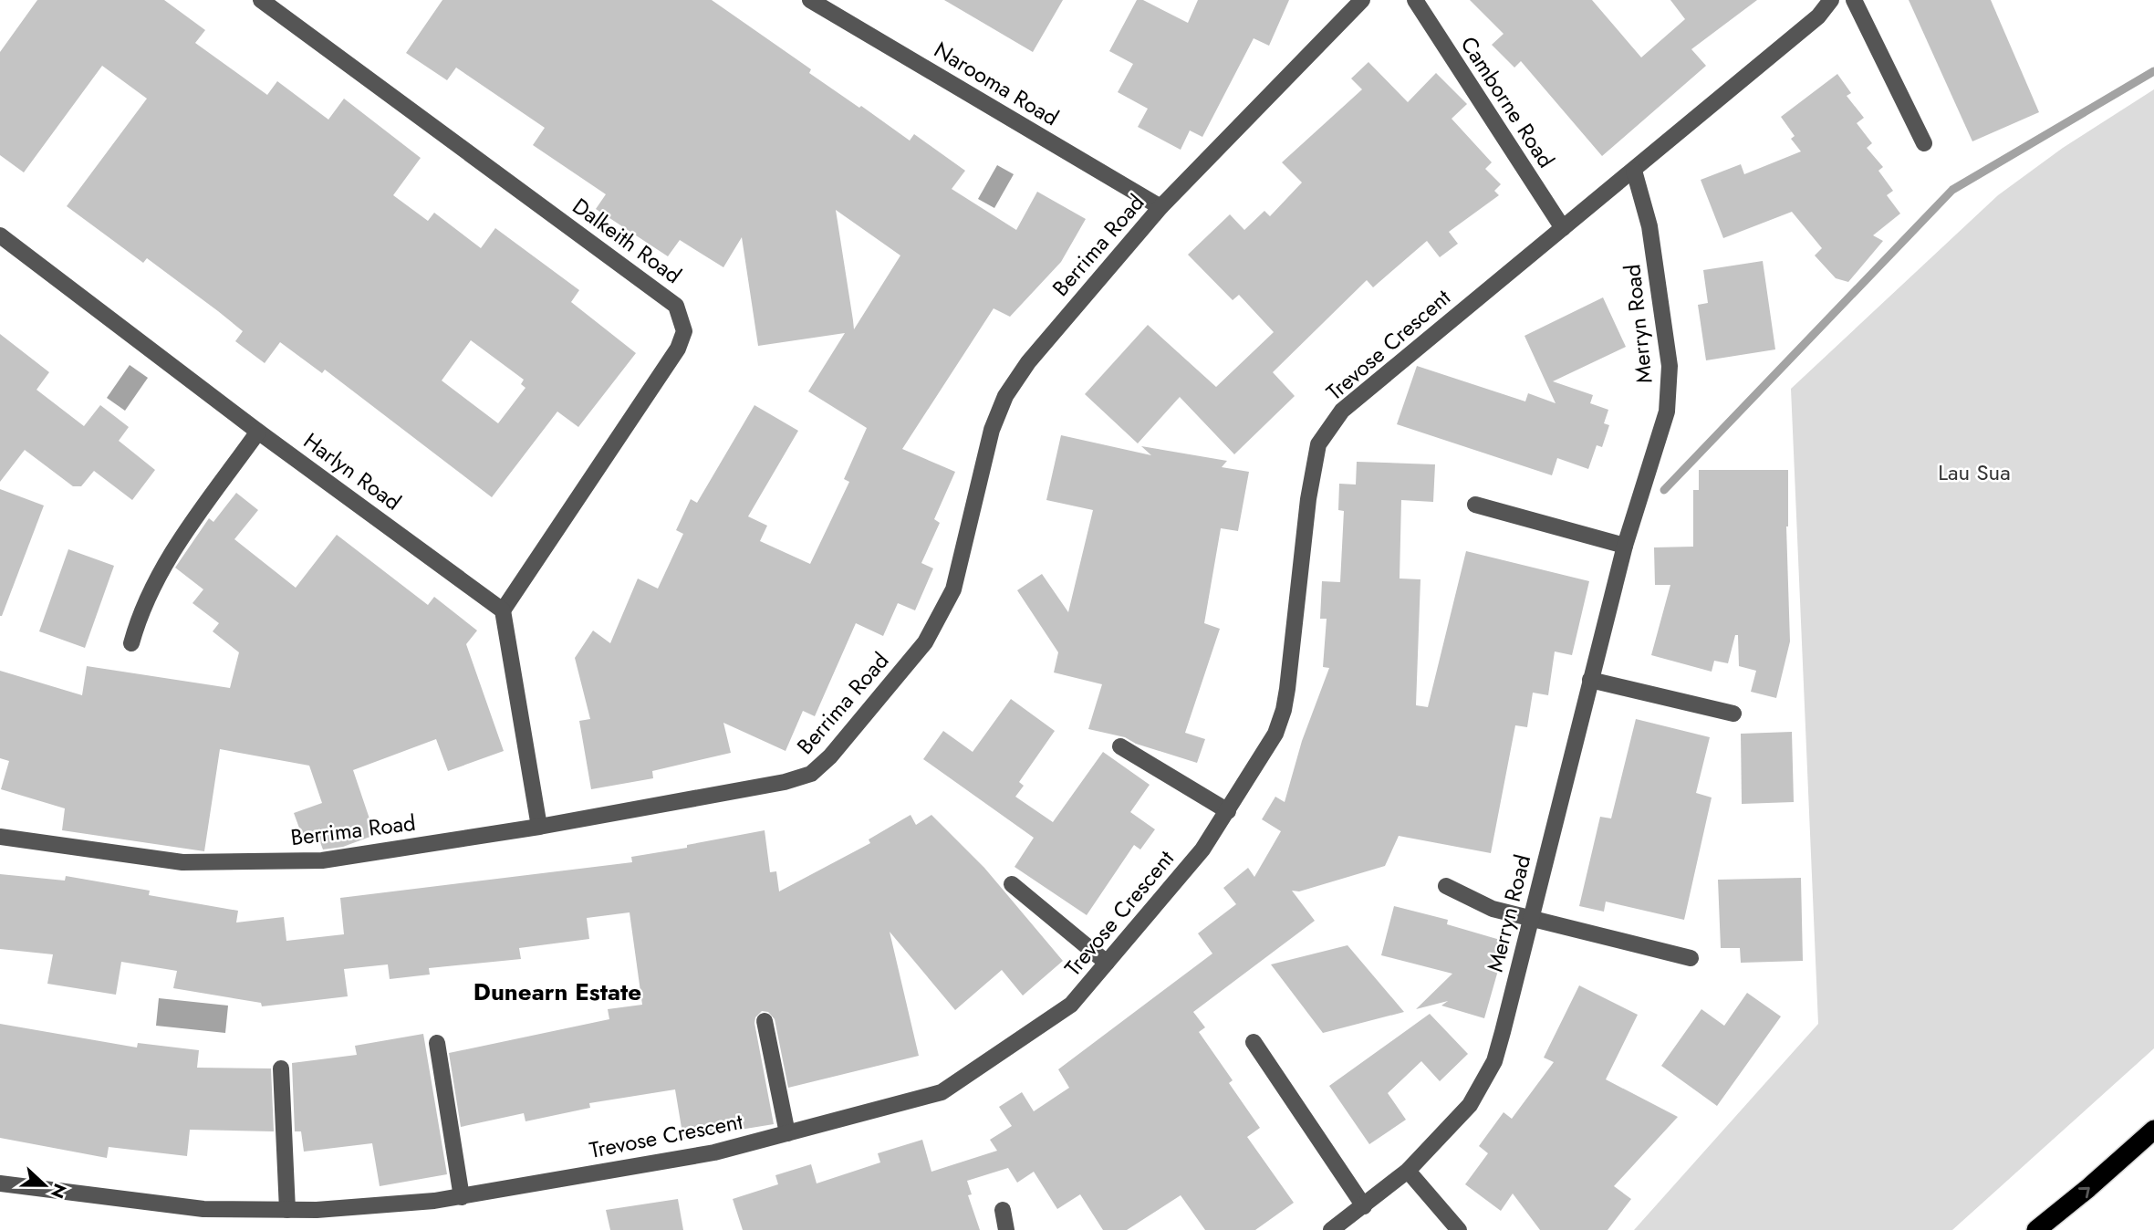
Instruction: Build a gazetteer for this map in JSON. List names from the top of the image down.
{
  "streets": {
    "street": [
      "Narooma Road",
      "Camborne Road",
      "Dalkeith Road",
      "Berrima Road",
      "Merryn Road",
      "Trevose Crescent",
      "Harlyn Road"
    ]
  },
  "crossings": [
    ["Narooma Road", "Berrima Road"],
    ["Camborne Road", "Trevose Crescent"],
    ["Dalkeith Road", "Harlyn Road"],
    ["Merryn Road", "Trevose Crescent"]
  ],
  "districts": ["Dunearn Estate"],
  "parks": ["Lau Sua"],
  "north": "right"
}
